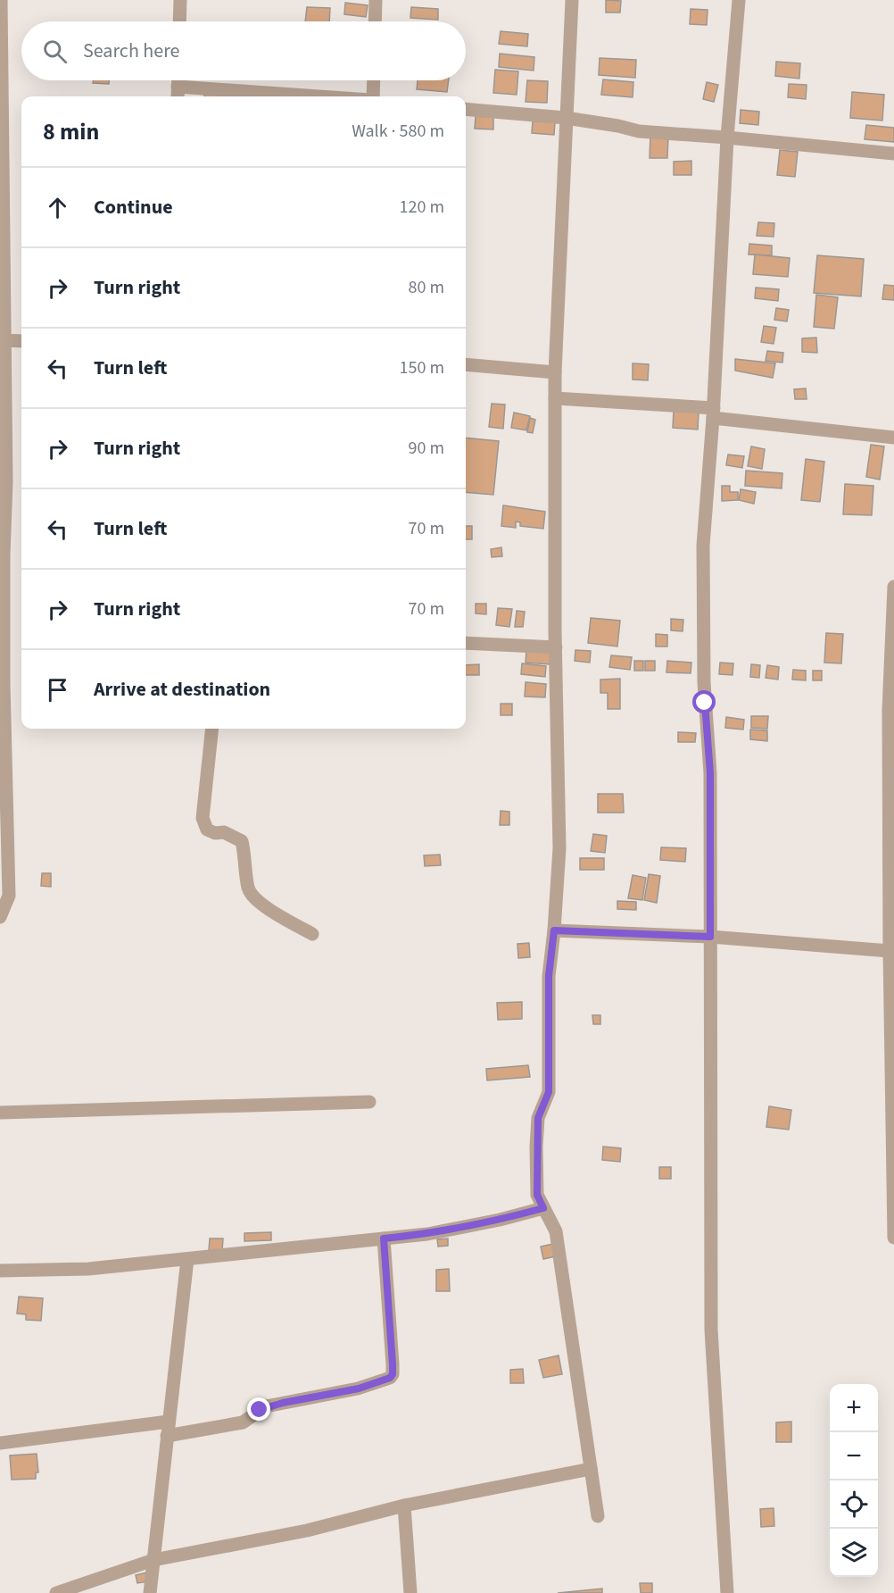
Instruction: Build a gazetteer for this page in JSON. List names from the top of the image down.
{
  "page": {
    "search": "Search here",
    "heading": ["8 min", "Walk · 580 m"],
    "list": [
      ["Continue", "120 m"],
      ["Turn right", "80 m"],
      ["Turn left", "150 m"],
      ["Turn right", "90 m"],
      ["Turn left", "70 m"],
      ["Turn right", "70 m"],
      "Arrive at destination"
    ],
    "map_buttons": ["+", "−"]
  }
}
